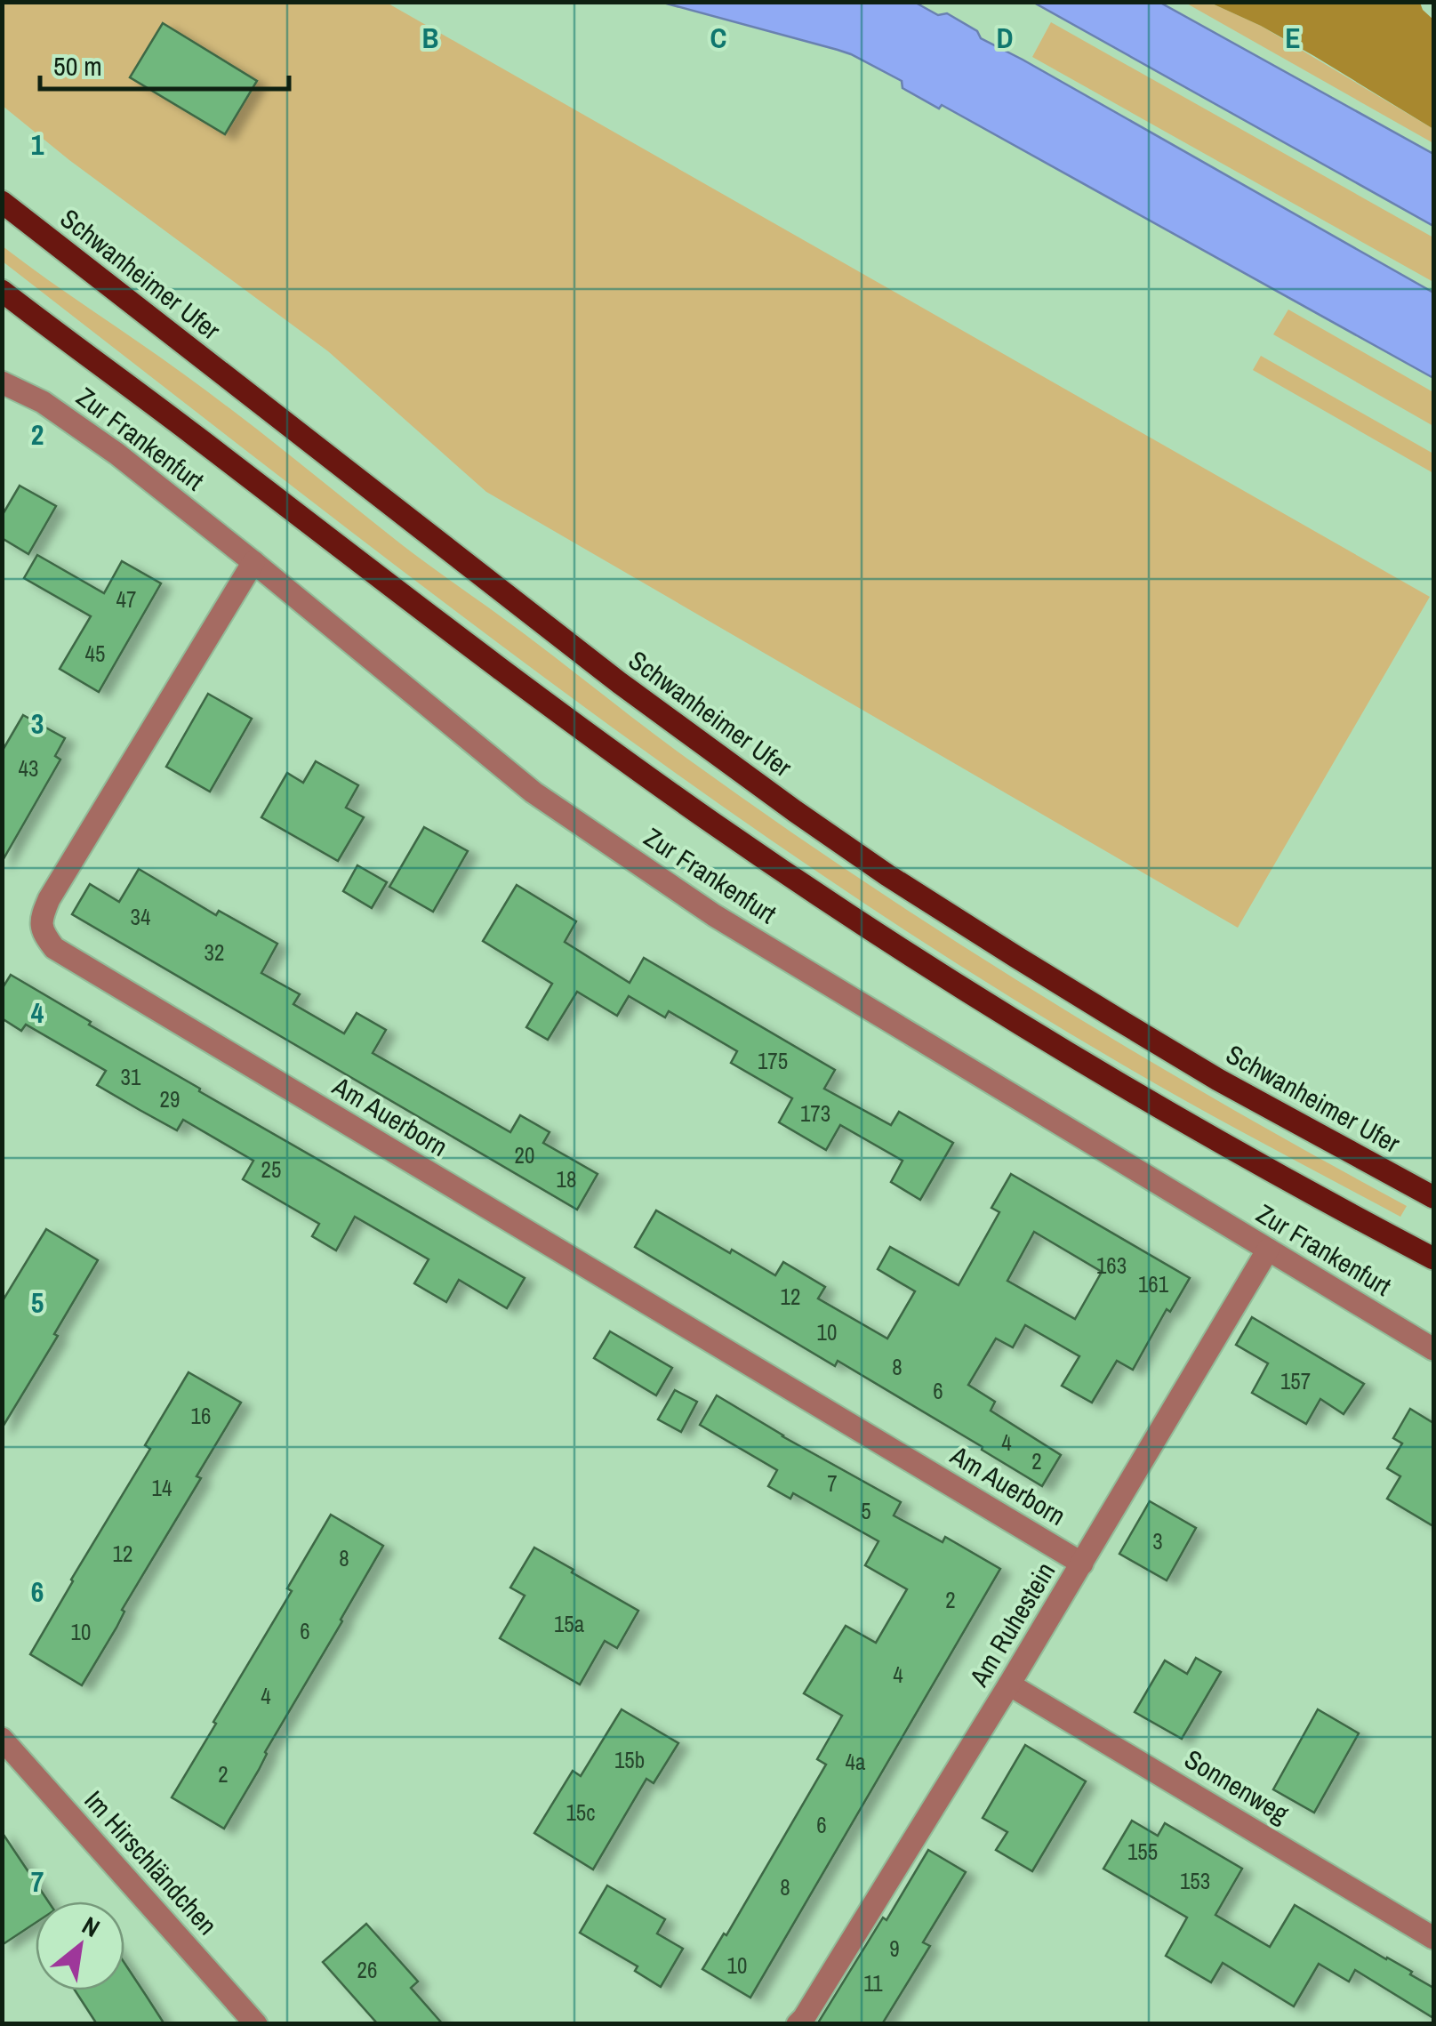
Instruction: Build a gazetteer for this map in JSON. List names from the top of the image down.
{
  "streets": {
    "main road": ["Schwanheimer Ufer"],
    "street": [
      "Zur Frankenfurt",
      "Am Auerborn",
      "Am Ruhestein",
      "Sonnenweg",
      "Im Hirschländchen"
    ]
  },
  "crossings": [
    ["Zur Frankenfurt", "Am Auerborn"],
    ["Zur Frankenfurt", "Am Ruhestein"],
    ["Am Auerborn", "Am Ruhestein"],
    ["Am Ruhestein", "Sonnenweg"]
  ],
  "house_numbers": [
    "47",
    "45",
    "43",
    "34",
    "32",
    "175",
    "31",
    "29",
    "173",
    "20",
    "25",
    "18",
    "163",
    "161",
    "12",
    "10",
    "8",
    "157",
    "6",
    "16",
    "4",
    "2",
    "7",
    "14",
    "5",
    "3",
    "12",
    "8",
    "2",
    "15a",
    "6",
    "10",
    "4",
    "4",
    "15b",
    "4a",
    "2",
    "15c",
    "6",
    "155",
    "153",
    "8",
    "9",
    "10",
    "26",
    "11"
  ],
  "scale_bar": "50 m",
  "north": "top right",
  "grid": {
    "columns": [
      "B",
      "C",
      "D",
      "E"
    ],
    "rows": [
      "1",
      "2",
      "3",
      "4",
      "5",
      "6",
      "7"
    ]
  }
}
